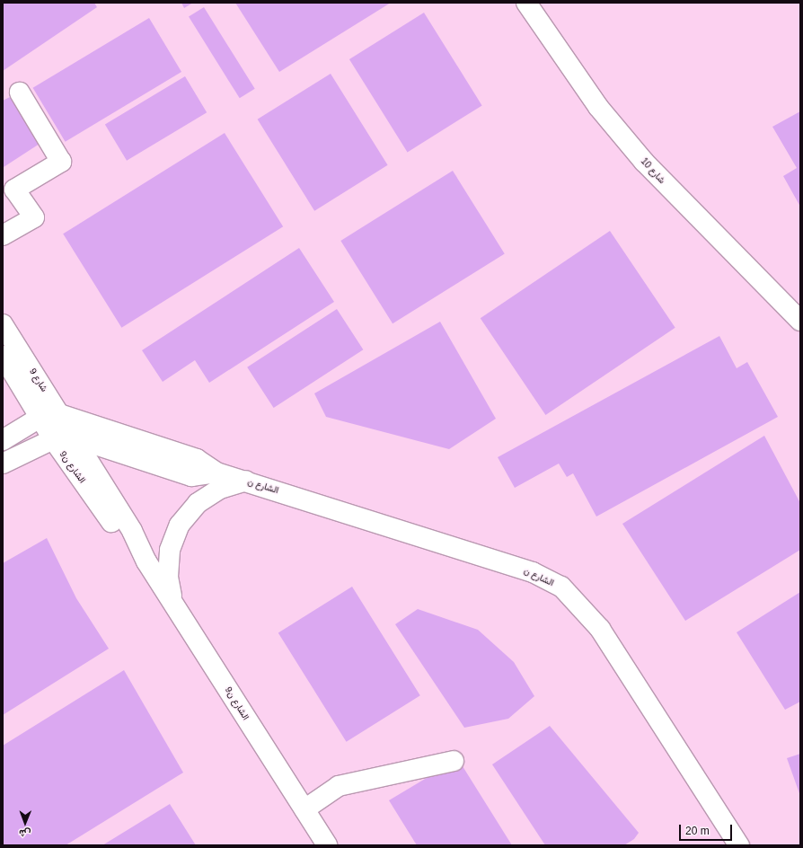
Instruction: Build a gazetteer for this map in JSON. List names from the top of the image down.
{
  "streets": {
    "street": [
      "شارع 10",
      "شارع 9",
      "الشارع ن9",
      "الشارع ن"
    ]
  },
  "crossings": [
    ["شارع 9", "الشارع ن9"],
    ["شارع 9", "الشارع ن"],
    ["الشارع ن9", "الشارع ن"]
  ],
  "scale_bar": "20 m",
  "north": "bottom"
}
